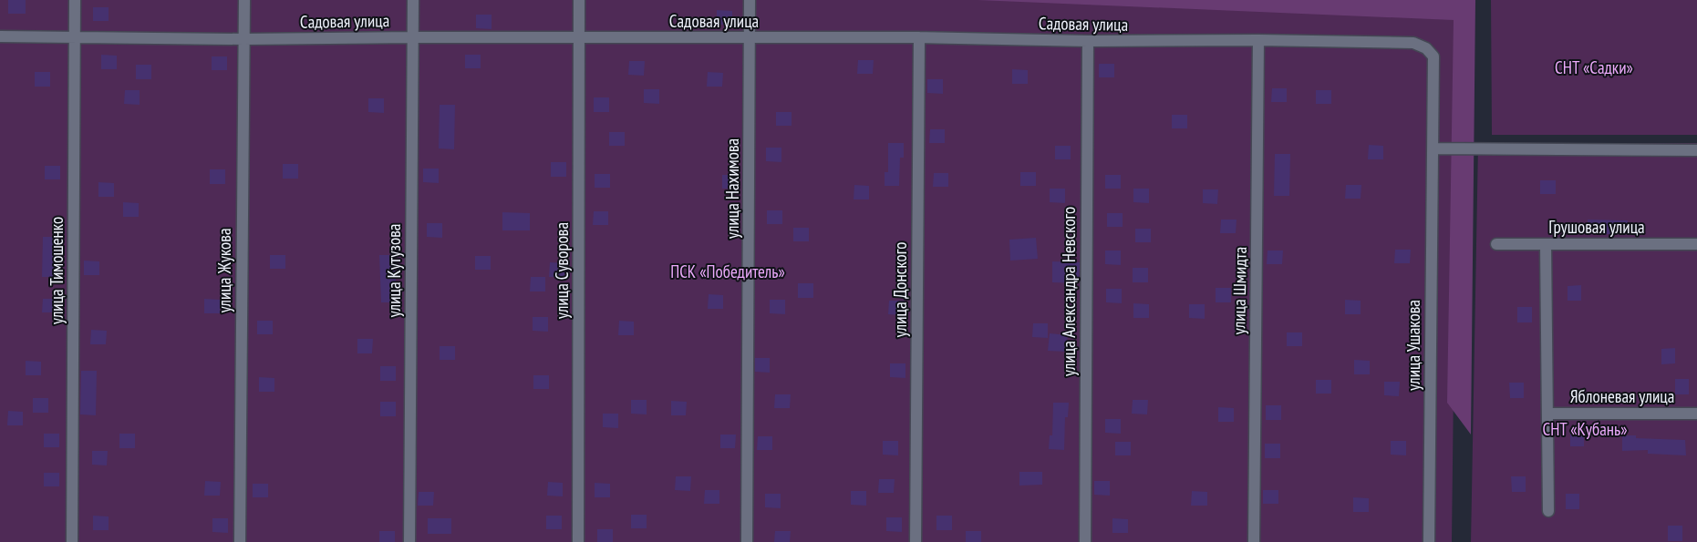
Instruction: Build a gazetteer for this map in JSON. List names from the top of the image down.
{
  "streets": {
    "street": [
      "Садовая улица",
      "улица Нахимова",
      "Грушовая улица",
      "улица Тимошенко",
      "улица Жукова",
      "улица Кутузова",
      "улица Суворова",
      "улица Донского",
      "улица Шмидта",
      "улица Александра Невского",
      "улица Ушакова",
      "Яблоневая улица"
    ]
  },
  "crossings": [
    ["Садовая улица", "улица Нахимова"],
    ["Садовая улица", "улица Тимошенко"],
    ["Садовая улица", "улица Жукова"],
    ["Садовая улица", "улица Кутузова"],
    ["Садовая улица", "улица Суворова"],
    ["Садовая улица", "улица Донского"],
    ["Садовая улица", "улица Шмидта"],
    ["Садовая улица", "улица Александра Невского"],
    ["Садовая улица", "улица Ушакова"]
  ],
  "parks": ["СНТ «Садки»", "ПСК «Победитель»", "СНТ «Кубань»"]
}
